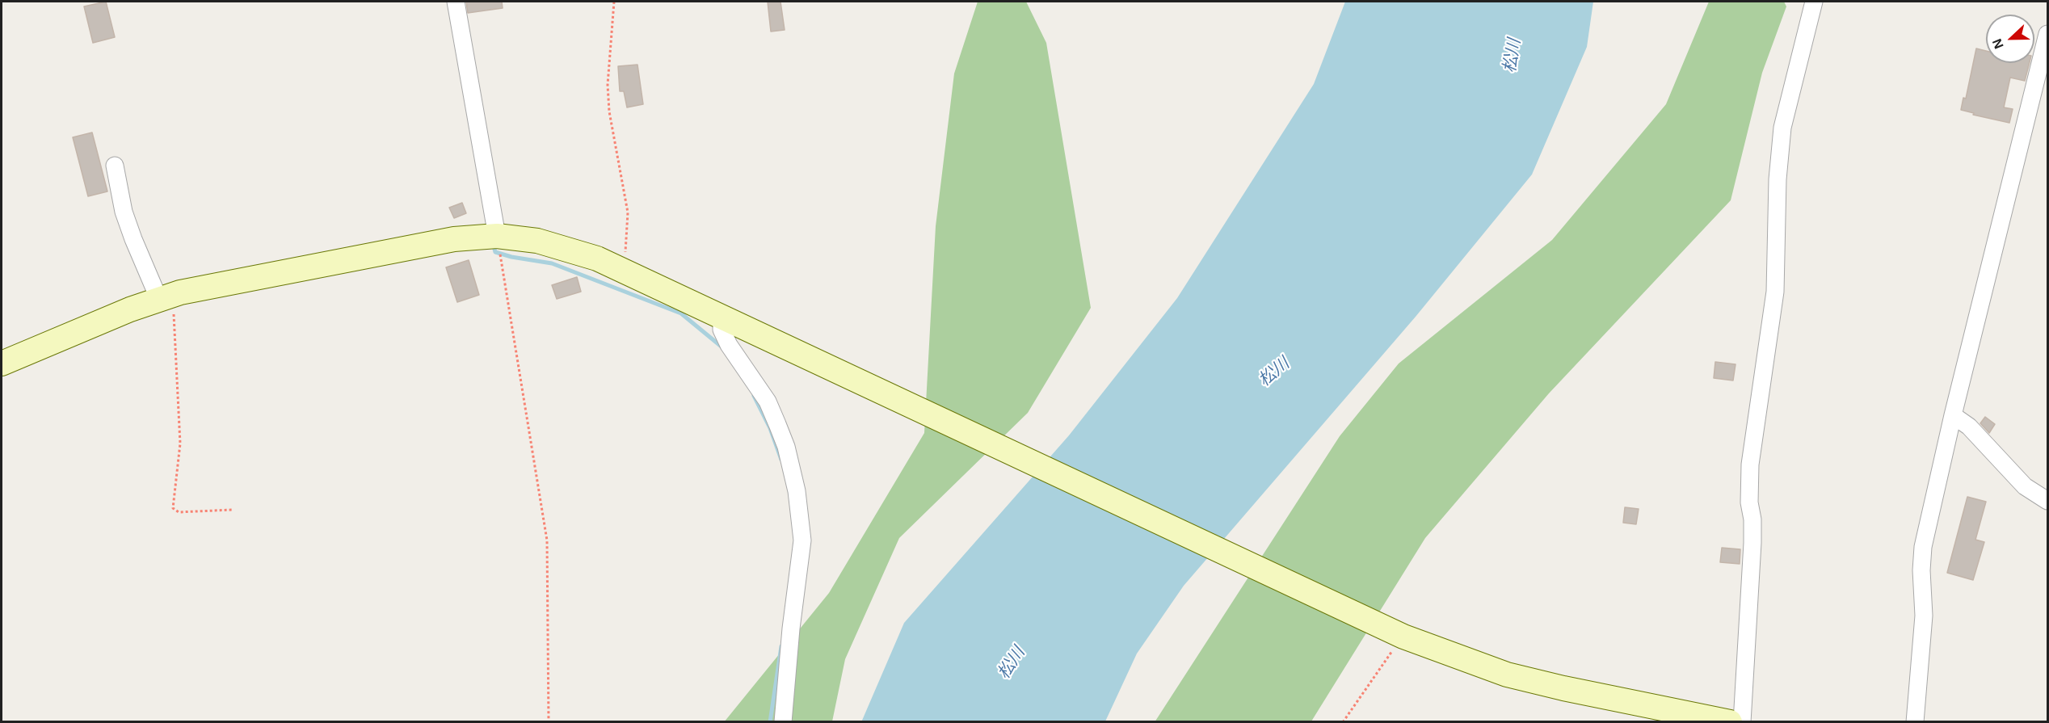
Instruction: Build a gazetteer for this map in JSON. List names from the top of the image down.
{
  "water": ["松川"],
  "north": "left"
}
